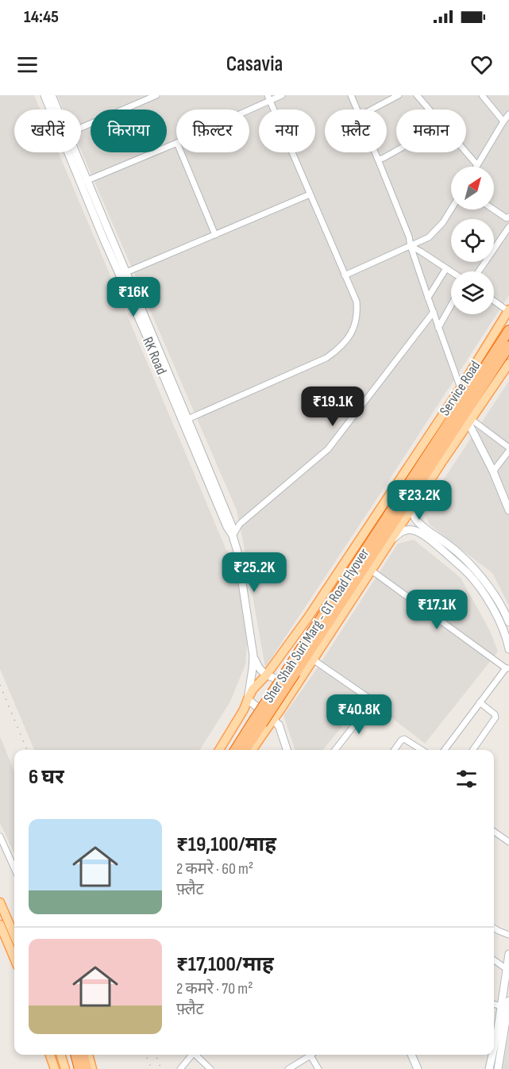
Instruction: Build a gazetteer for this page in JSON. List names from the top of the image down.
{
  "streets": {
    "highway": ["Sher Shah Suri Marg - GT Road Flyover"],
    "main road": ["Service Road"],
    "street": ["RK Road"]
  },
  "crossings": [
    ["Service Road", "Sher Shah Suri Marg - GT Road Flyover"]
  ],
  "north": "top right",
  "page": {
    "status": "14:45",
    "header": "Casavia",
    "chip": [
      "खरीदें",
      "किराया",
      "फ़िल्टर",
      "नया",
      "फ़्लैट",
      "मकान"
    ],
    "price": [
      "₹16K",
      "₹19.1K",
      "₹23.2K",
      "₹25.2K",
      "₹17.1K",
      "₹40.8K"
    ],
    "heading": "6 घर",
    "list": [
      {
        "name": "₹19,100/माह",
        "note": "2 कमरे · 60 m² · फ़्लैट"
      },
      {
        "name": "₹17,100/माह",
        "note": "2 कमरे · 70 m² · फ़्लैट"
      }
    ]
  }
}
